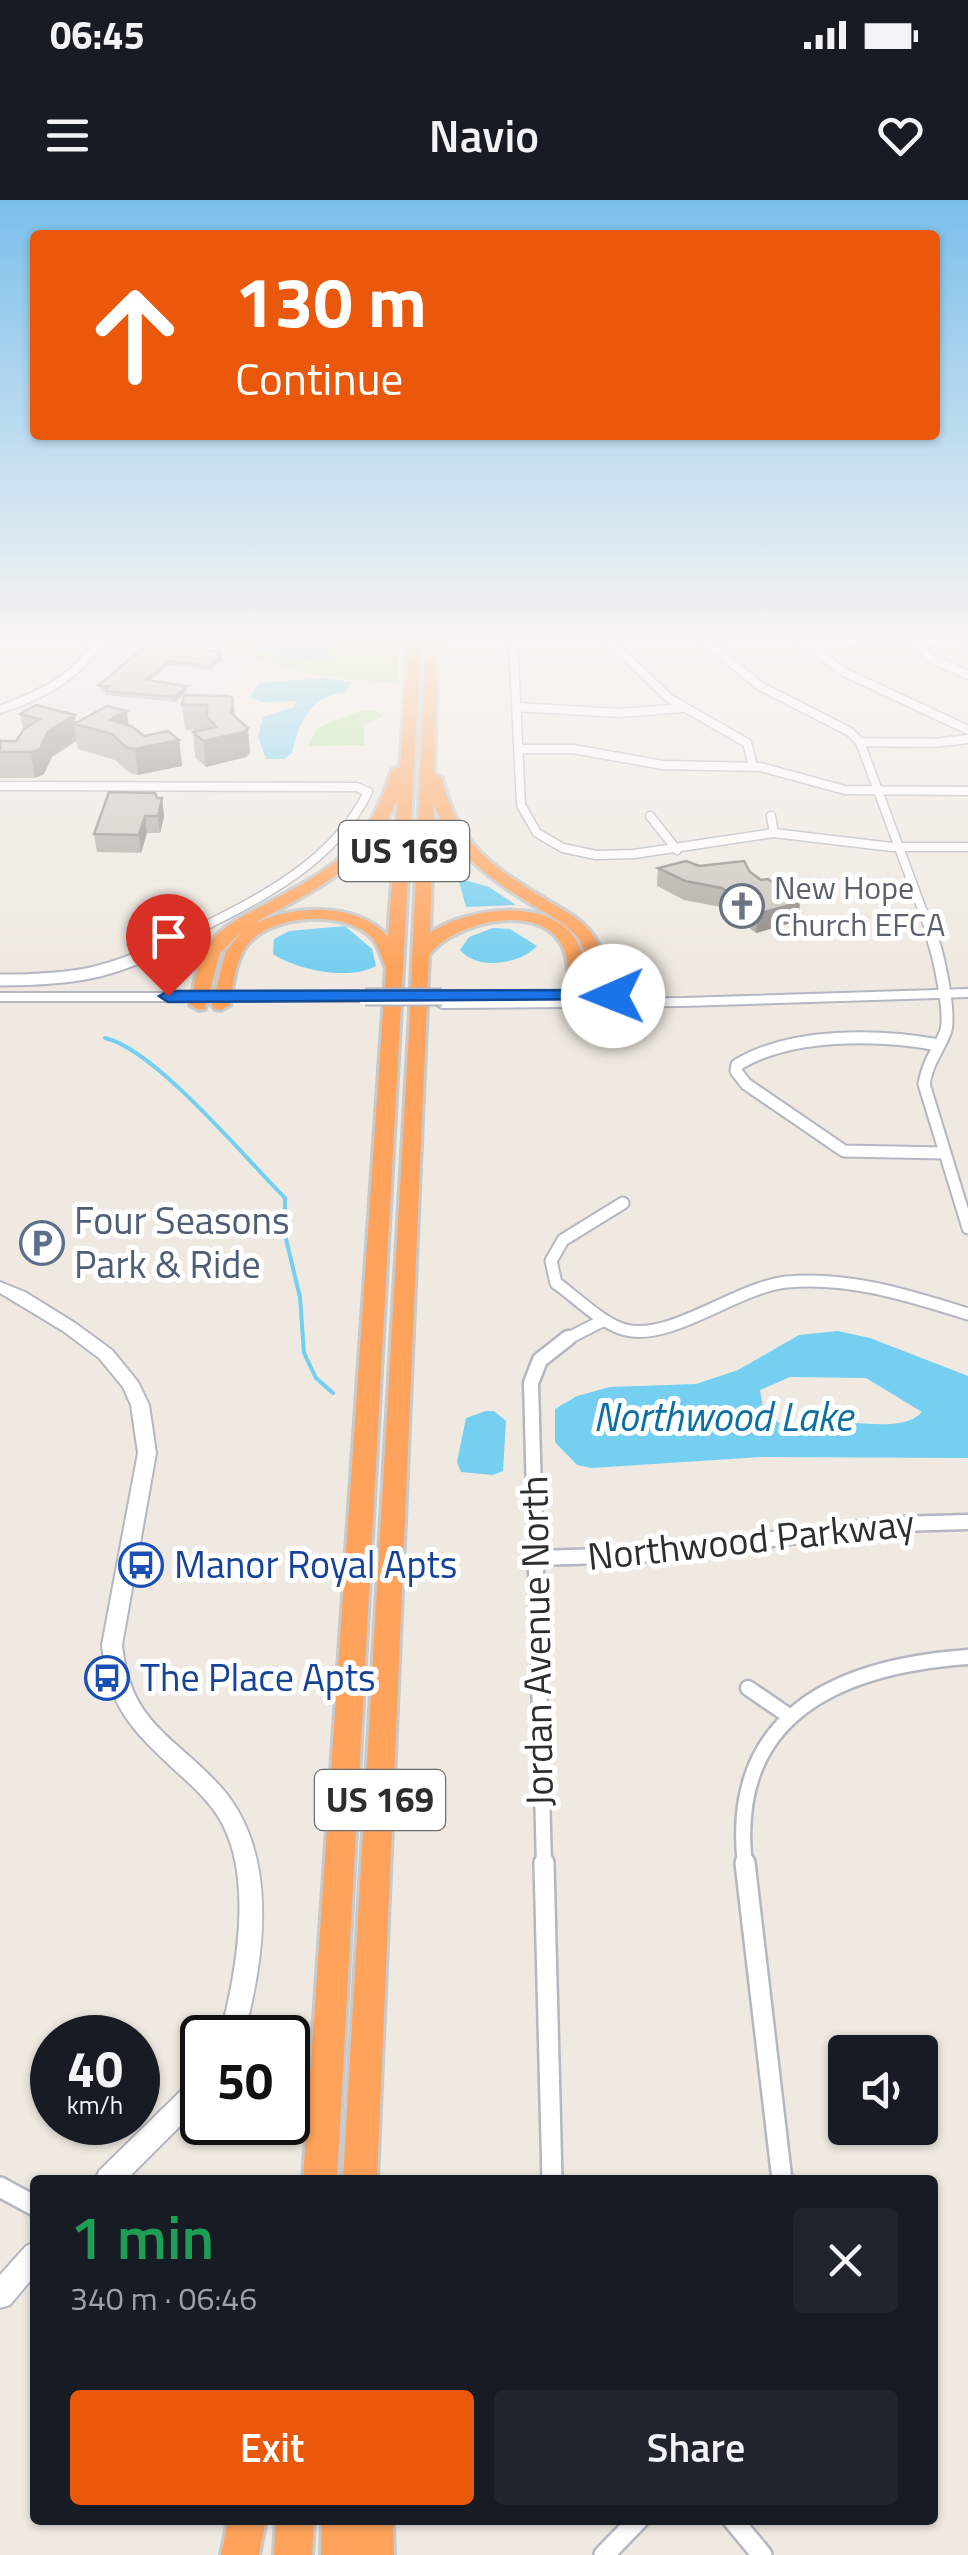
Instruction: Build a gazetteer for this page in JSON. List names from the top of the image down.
{
  "streets": {
    "highway": ["US 169"],
    "street": ["Northwood Parkway", "Jordan Avenue North"]
  },
  "crossings": [
    ["Northwood Parkway", "Jordan Avenue North"]
  ],
  "water": ["Northwood Lake"],
  "places": {
    "church": ["New Hope Church EFCA"],
    "parking": ["Four Seasons Park & Ride"],
    "bus stop": ["Manor Royal Apts", "The Place Apts"]
  },
  "page": {
    "status": "06:45",
    "header": "Navio",
    "turn": ["130 m", "Continue"],
    "speed": "40 km/h",
    "limit": "50",
    "heading": ["1 min", "340 m · 06:46"],
    "buttons": ["Exit", "Share"]
  }
}
